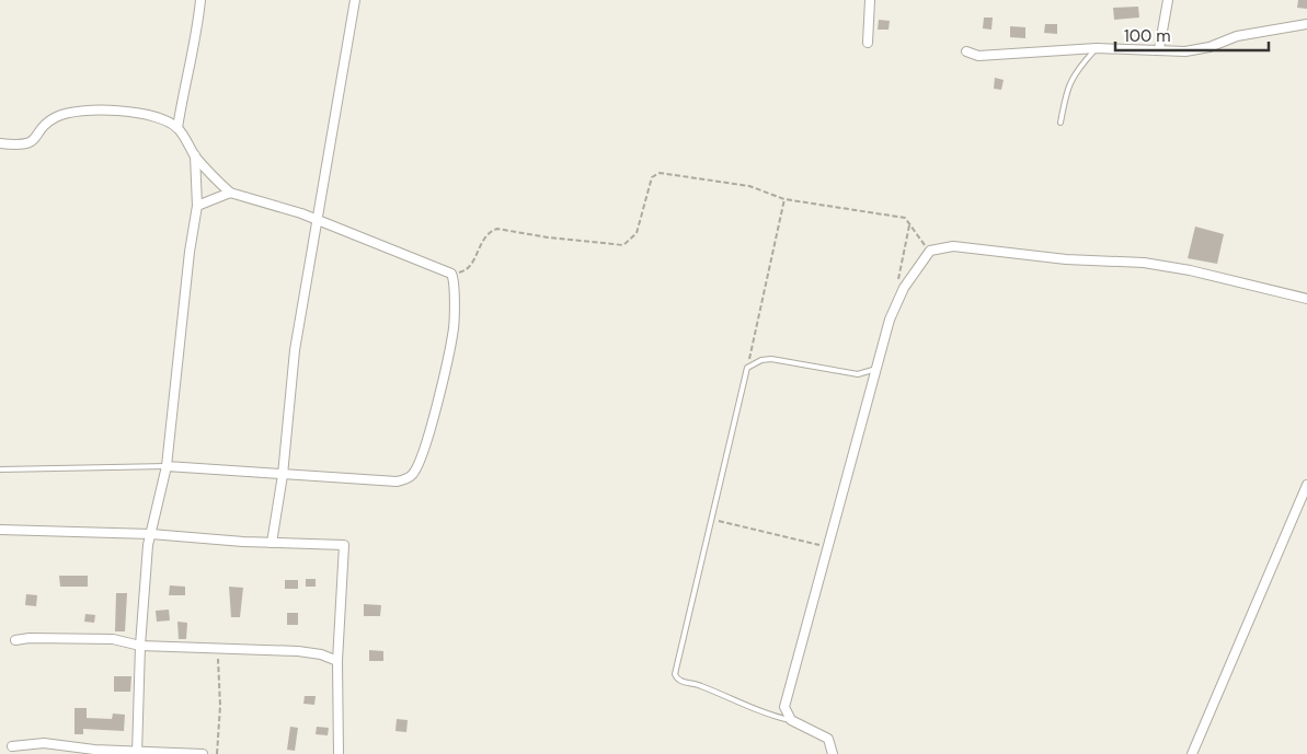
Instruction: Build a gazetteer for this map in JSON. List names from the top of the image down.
{
  "scale_bar": "100 m"
}
